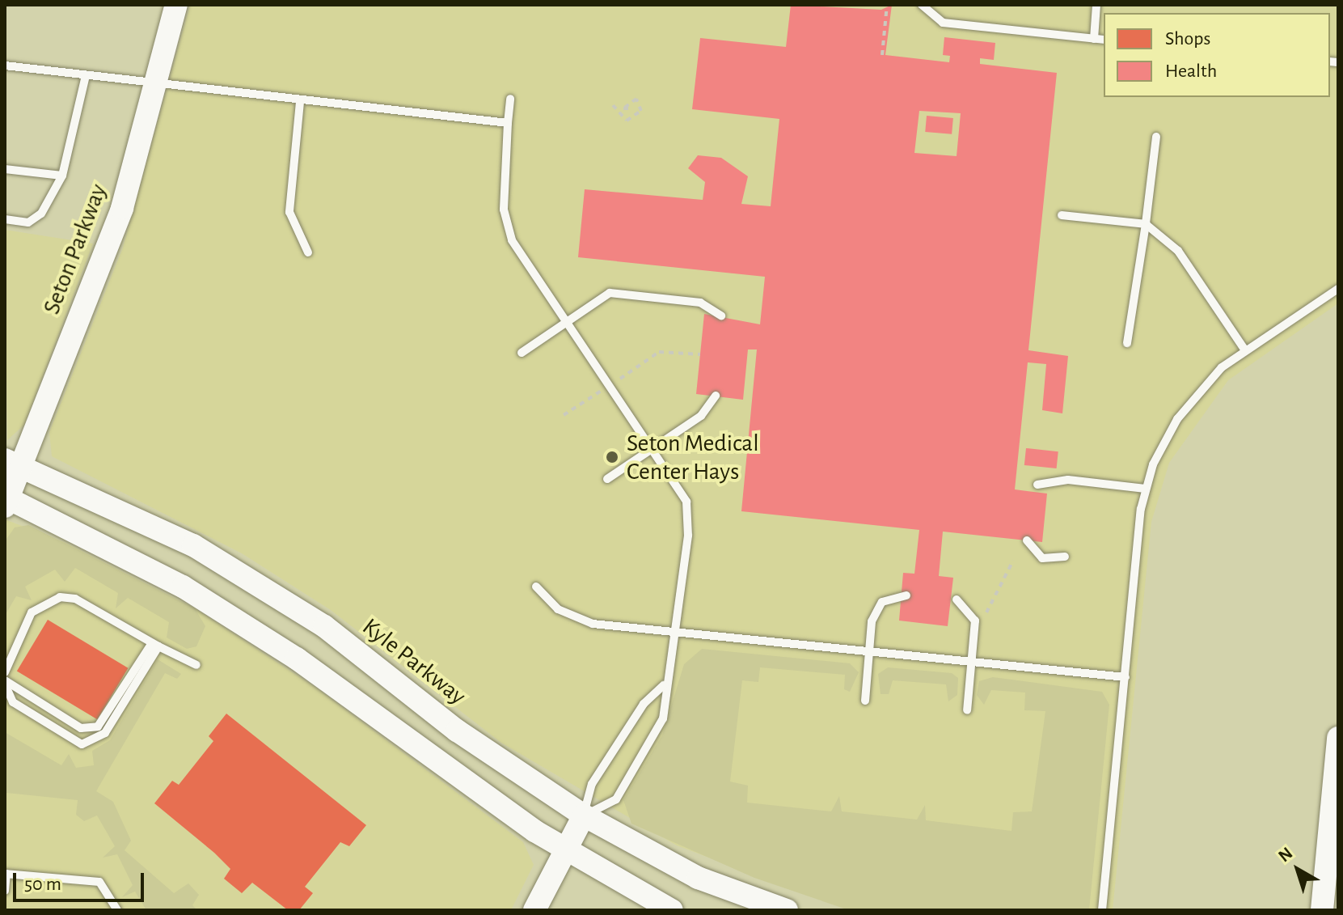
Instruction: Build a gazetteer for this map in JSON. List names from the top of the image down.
{
  "streets": {
    "street": ["Seton Parkway", "Kyle Parkway"]
  },
  "crossings": [
    ["Seton Parkway", "Kyle Parkway"]
  ],
  "places": ["Seton Medical Center Hays"],
  "legend": ["Shops", "Health"],
  "scale_bar": "50 m",
  "north": "top left"
}
